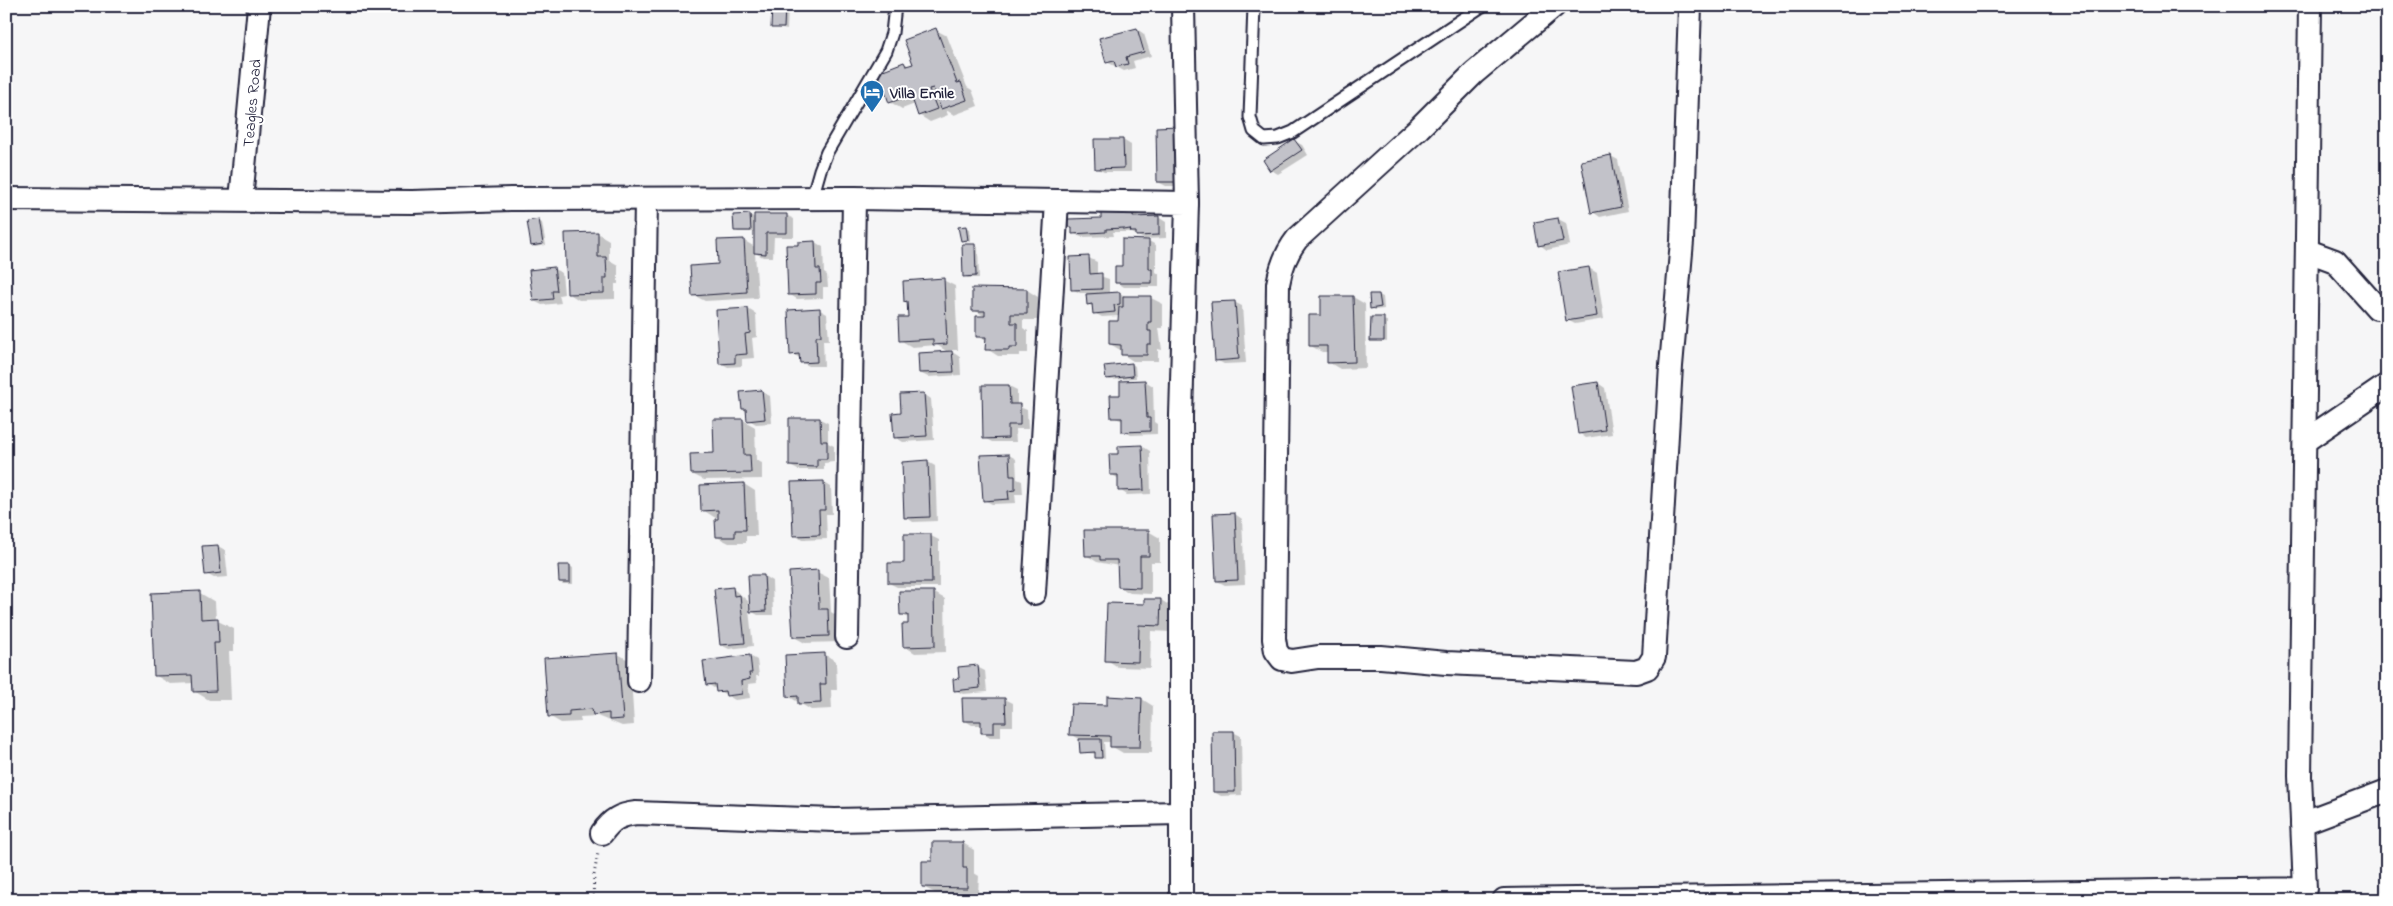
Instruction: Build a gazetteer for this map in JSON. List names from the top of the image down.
{
  "streets": {
    "street": ["Teagles Road"]
  },
  "places": {
    "hotel": ["Villa Emile"]
  }
}
